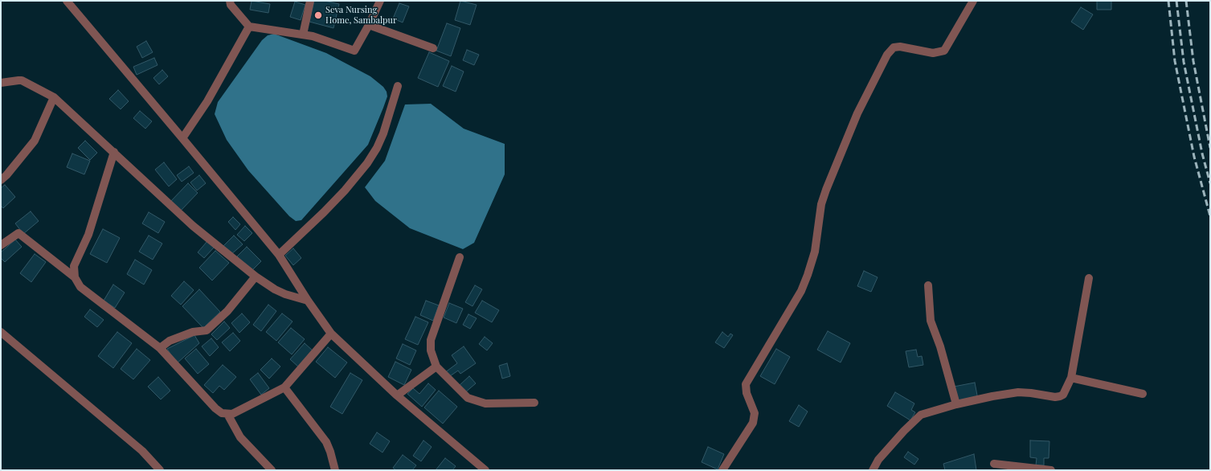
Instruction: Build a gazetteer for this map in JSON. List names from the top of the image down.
{
  "places": ["Seva Nursing Home, Sambalpur"]
}
